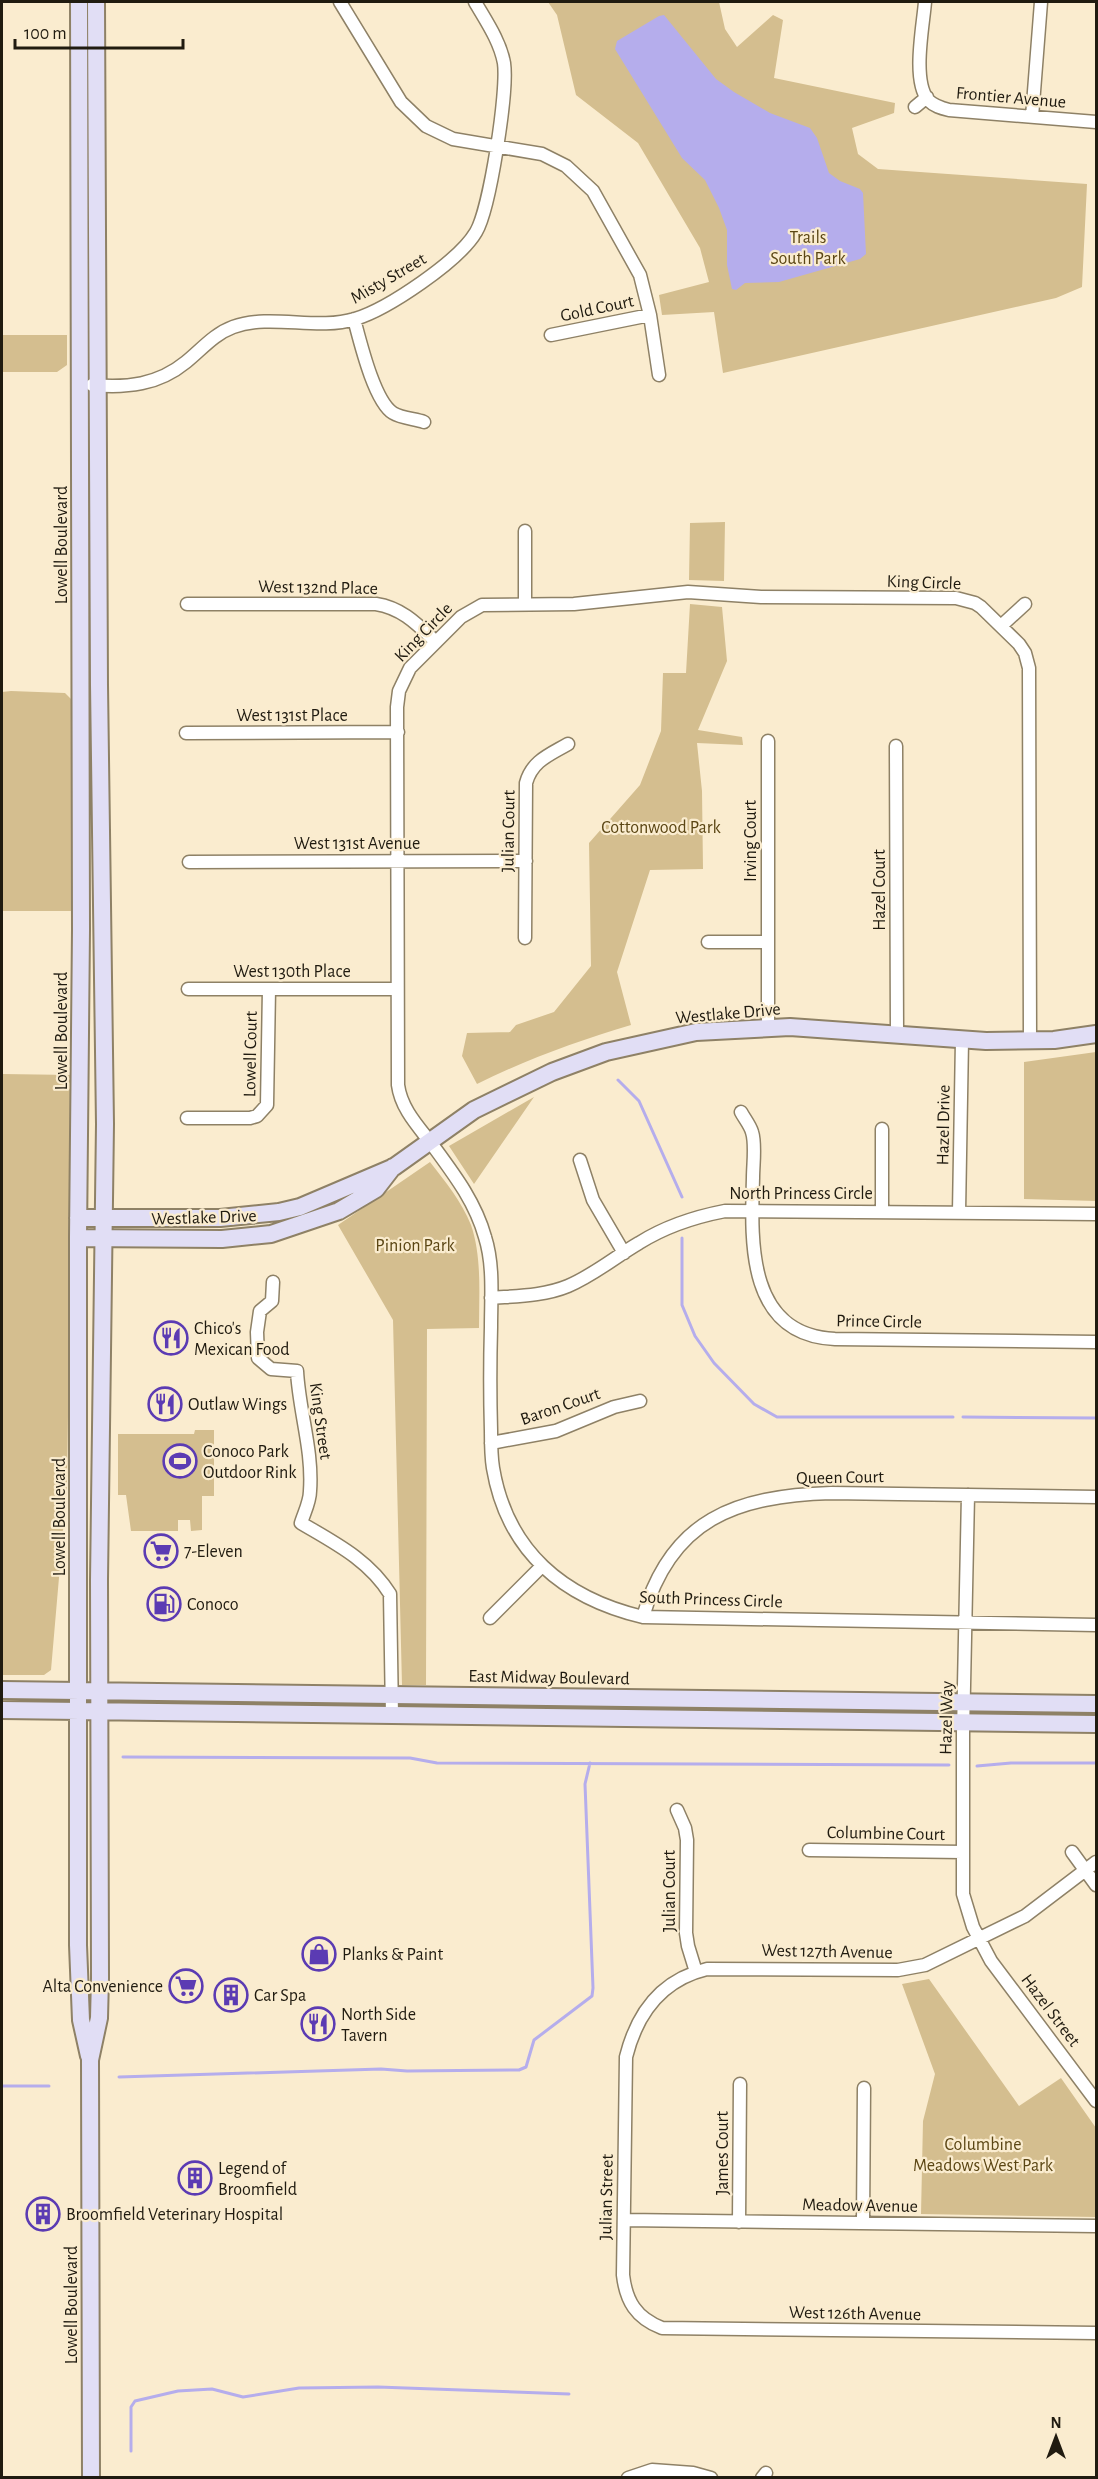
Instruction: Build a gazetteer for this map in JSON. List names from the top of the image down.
{
  "streets": {
    "main road": ["Lowell Boulevard", "Westlake Drive", "East Midway Boulevard"],
    "street": [
      "Frontier Avenue",
      "Misty Street",
      "Gold Court",
      "King Circle",
      "West 132nd Place",
      "West 131st Place",
      "Julian Court",
      "Irving Court",
      "West 131st Avenue",
      "Hazel Court",
      "West 130th Place",
      "Lowell Court",
      "Hazel Drive",
      "North Princess Circle",
      "Prince Circle",
      "Baron Court",
      "King Street",
      "Queen Court",
      "South Princess Circle",
      "Hazel Way",
      "Columbine Court",
      "West 127th Avenue",
      "Hazel Street",
      "James Court",
      "Julian Street",
      "Meadow Avenue",
      "West 126th Avenue"
    ]
  },
  "crossings": [
    ["Misty Street", "Lowell Boulevard"],
    ["Lowell Boulevard", "Westlake Drive"],
    ["Lowell Boulevard", "East Midway Boulevard"],
    ["King Circle", "West 132nd Place"],
    ["King Circle", "West 131st Place"],
    ["King Circle", "West 131st Avenue"],
    ["King Circle", "West 130th Place"],
    ["King Circle", "Westlake Drive"],
    ["King Circle", "South Princess Circle"],
    ["Julian Court", "West 131st Avenue"],
    ["Julian Court", "West 127th Avenue"],
    ["Irving Court", "Westlake Drive"],
    ["Hazel Court", "Westlake Drive"],
    ["West 130th Place", "Lowell Court"],
    ["Westlake Drive", "Hazel Drive"],
    ["Westlake Drive", "South Princess Circle"],
    ["Hazel Drive", "North Princess Circle"],
    ["North Princess Circle", "Prince Circle"],
    ["North Princess Circle", "South Princess Circle"],
    ["Baron Court", "South Princess Circle"],
    ["King Street", "East Midway Boulevard"],
    ["Queen Court", "South Princess Circle"],
    ["Queen Court", "Hazel Way"],
    ["South Princess Circle", "Hazel Way"],
    ["East Midway Boulevard", "Hazel Way"],
    ["Hazel Way", "Columbine Court"],
    ["Hazel Way", "West 127th Avenue"],
    ["Hazel Way", "Hazel Street"],
    ["West 127th Avenue", "Hazel Street"],
    ["West 127th Avenue", "Julian Street"],
    ["James Court", "Meadow Avenue"],
    ["Julian Street", "Meadow Avenue"],
    ["Julian Street", "West 126th Avenue"]
  ],
  "parks": [
    "Trails South Park",
    "Cottonwood Park",
    "Pinion Park",
    "Columbine Meadows West Park"
  ],
  "places": {
    "restaurant": ["Chico's Mexican Food", "Outlaw Wings", "North Side Tavern"],
    "sports": ["Conoco Park Outdoor Rink"],
    "supermarket": ["7-Eleven", "Alta Convenience"],
    "fuel station": ["Conoco"],
    "shop": ["Planks & Paint"],
    "building": ["Car Spa", "Legend of Broomfield", "Broomfield Veterinary Hospital"]
  },
  "scale_bar": "100 m",
  "north": "top"
}
